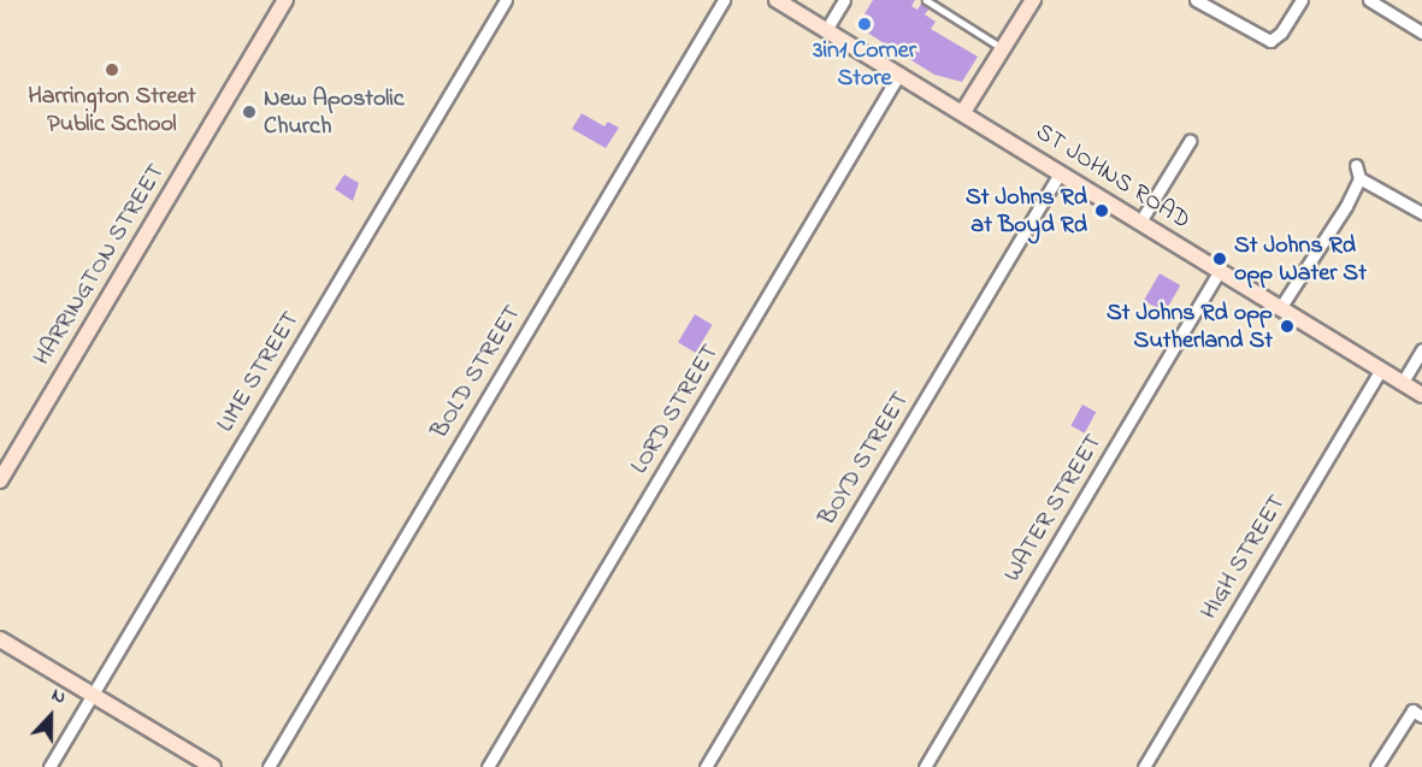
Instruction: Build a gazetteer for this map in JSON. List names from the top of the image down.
{
  "streets": {
    "main road": ["ST JOHNS ROAD", "HARRINGTON STREET"],
    "street": [
      "LIME STREET",
      "BOLD STREET",
      "LORD STREET",
      "BOYD STREET",
      "WATER STREET",
      "HIGH STREET"
    ]
  },
  "crossings": [
    ["ST JOHNS ROAD", "LORD STREET"],
    ["ST JOHNS ROAD", "BOYD STREET"],
    ["ST JOHNS ROAD", "WATER STREET"],
    ["ST JOHNS ROAD", "HIGH STREET"]
  ],
  "places": [
    "3in1 Corner Store",
    "Harrington Street Public School",
    "New Apostolic Church",
    "St Johns Rd at Boyd Rd",
    "St Johns Rd opp Water St",
    "St Johns Rd opp Sutherland St"
  ],
  "north": "top"
}
